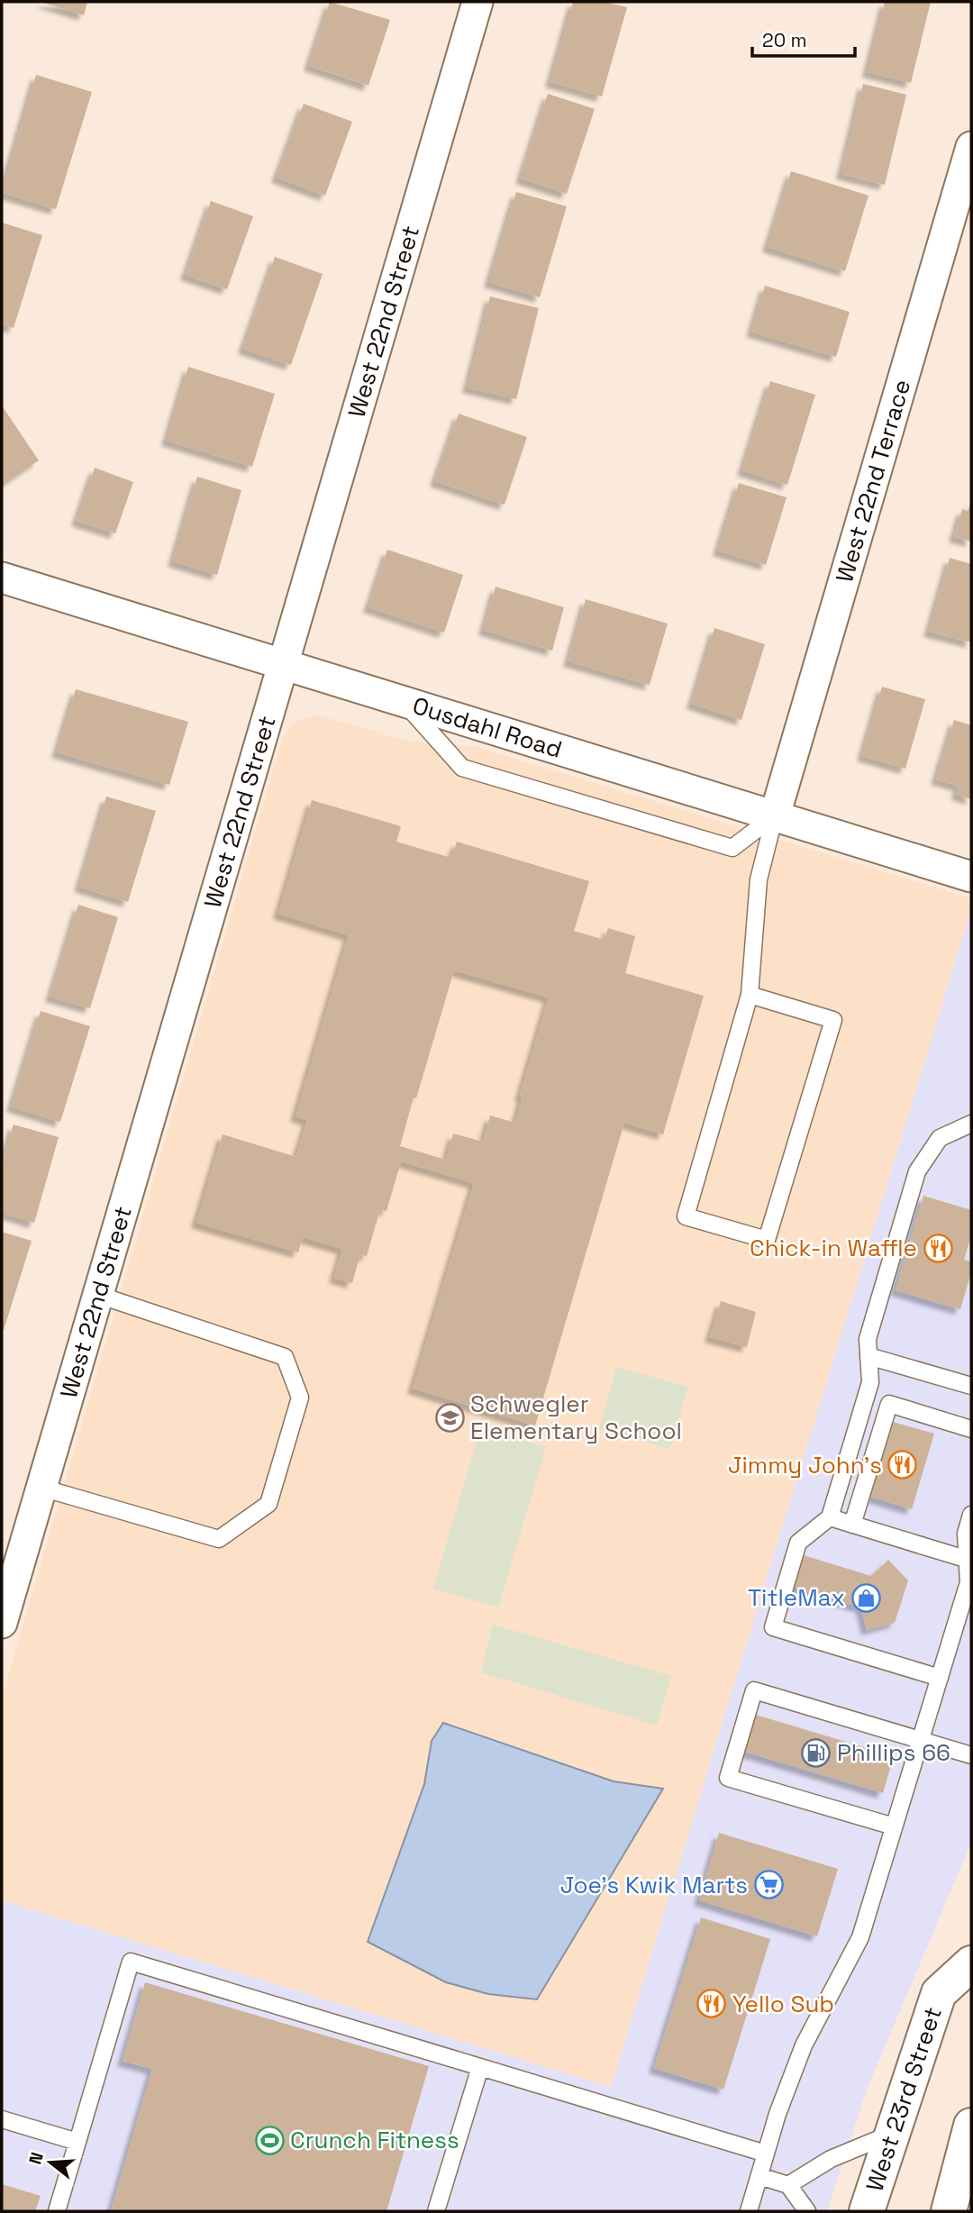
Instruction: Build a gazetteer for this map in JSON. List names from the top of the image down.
{
  "streets": {
    "main road": ["West 23rd Street"],
    "street": ["West 22nd Street", "West 22nd Terrace", "Ousdahl Road"]
  },
  "crossings": [
    ["West 22nd Street", "Ousdahl Road"],
    ["West 22nd Terrace", "Ousdahl Road"]
  ],
  "places": {
    "restaurant": ["Chick-in Waffle", "Jimmy John's", "Yello Sub"],
    "school or university": ["Schwegler Elementary School"],
    "shop": ["TitleMax"],
    "fuel station": ["Phillips 66"],
    "supermarket": ["Joe's Kwik Marts"],
    "sports": ["Crunch Fitness"]
  },
  "scale_bar": "20 m",
  "north": "left"
}
